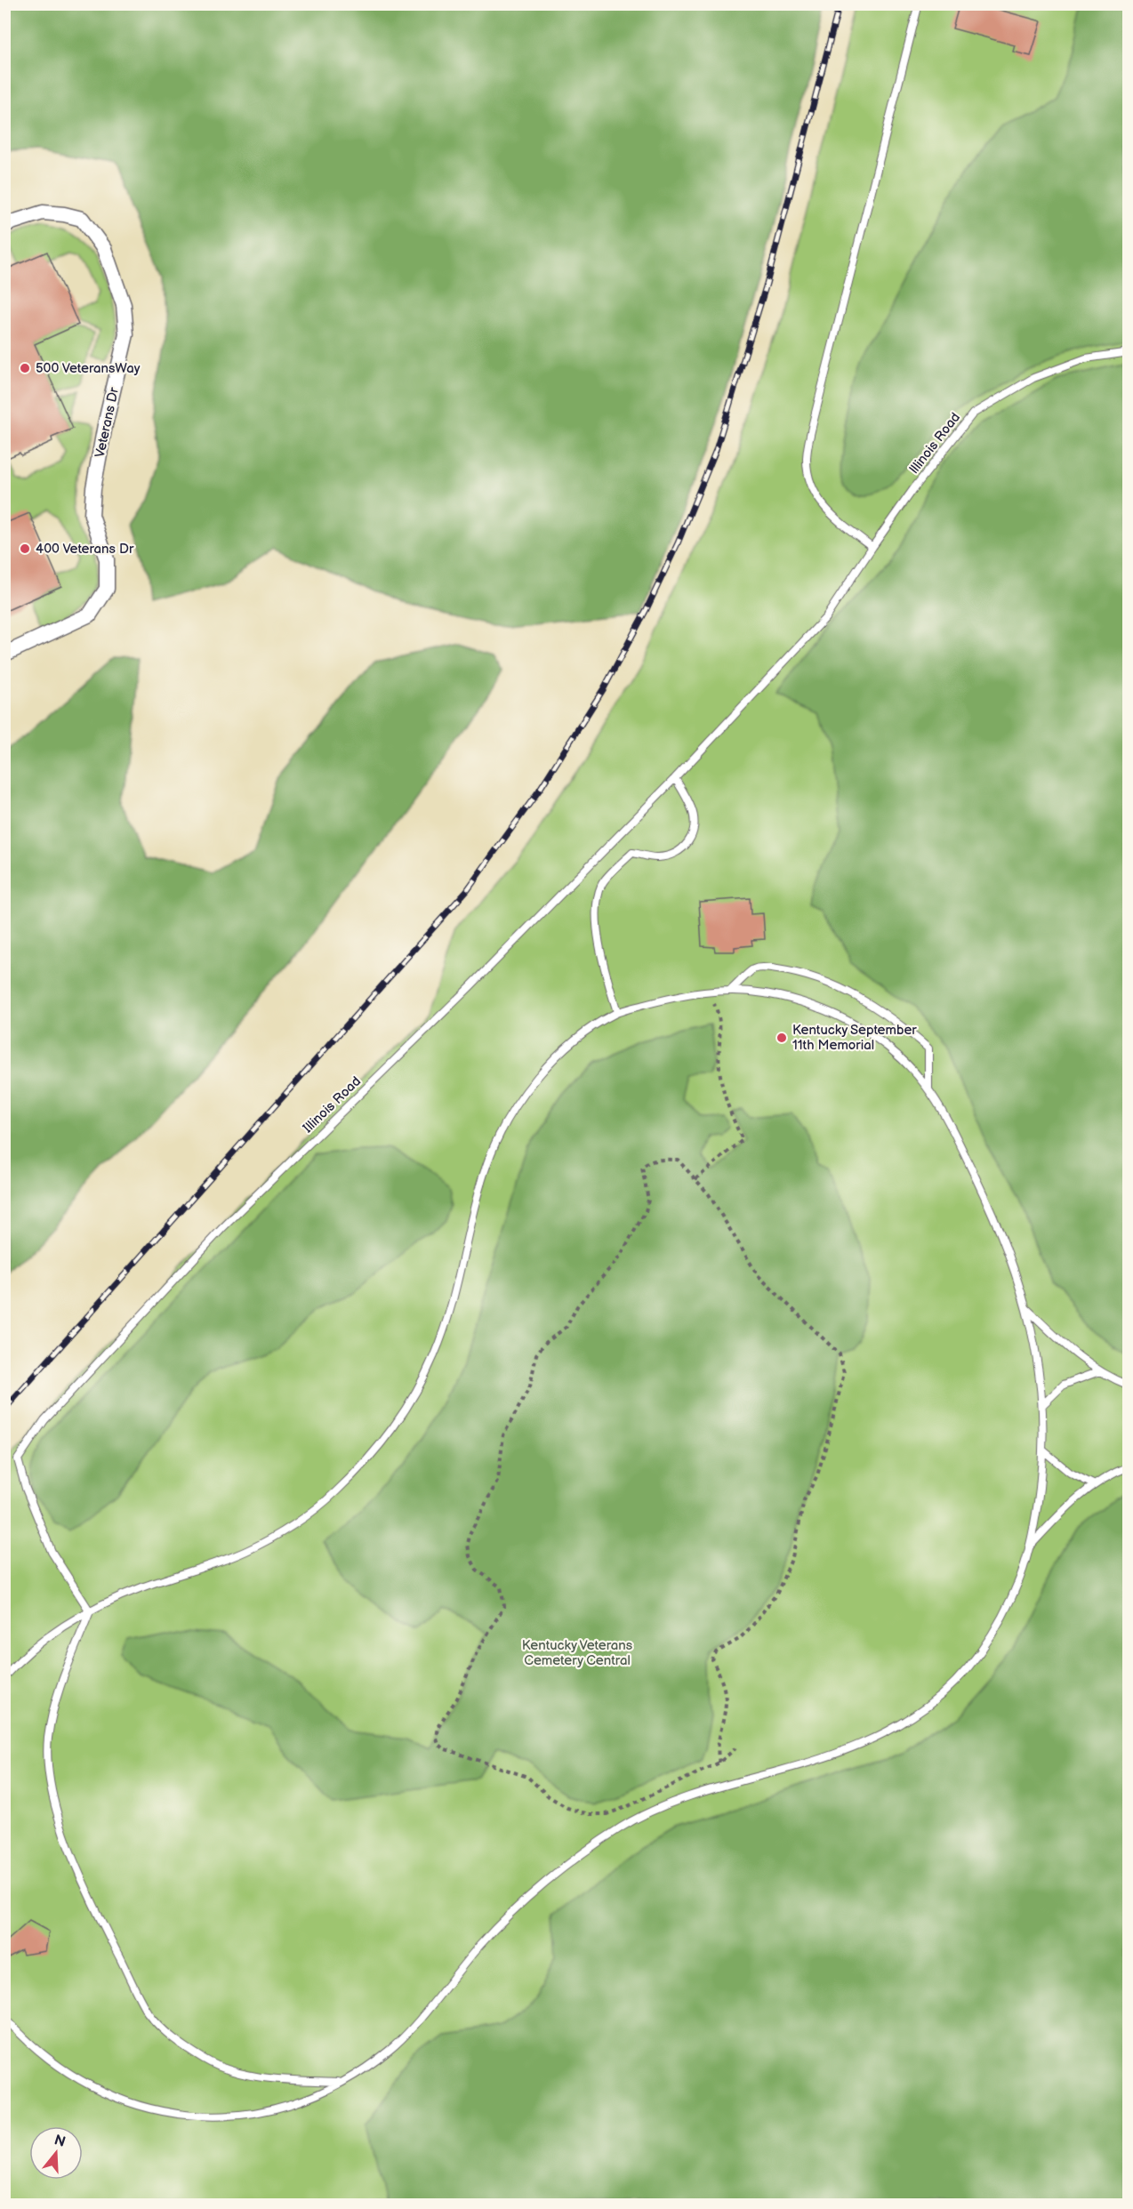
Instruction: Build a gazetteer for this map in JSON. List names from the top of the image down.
{
  "streets": {
    "street": ["Veterans Dr"],
    "lane": ["lllinois Road", "Illinois Road"]
  },
  "crossings": [
    ["lllinois Road", "Illinois Road"]
  ],
  "parks": ["Kentucky Veterans Cemetery Central"],
  "places": ["500 VeteransWay", "400 Veterans Dr", "Kentucky September 11th Memorial"],
  "north": "top"
}
